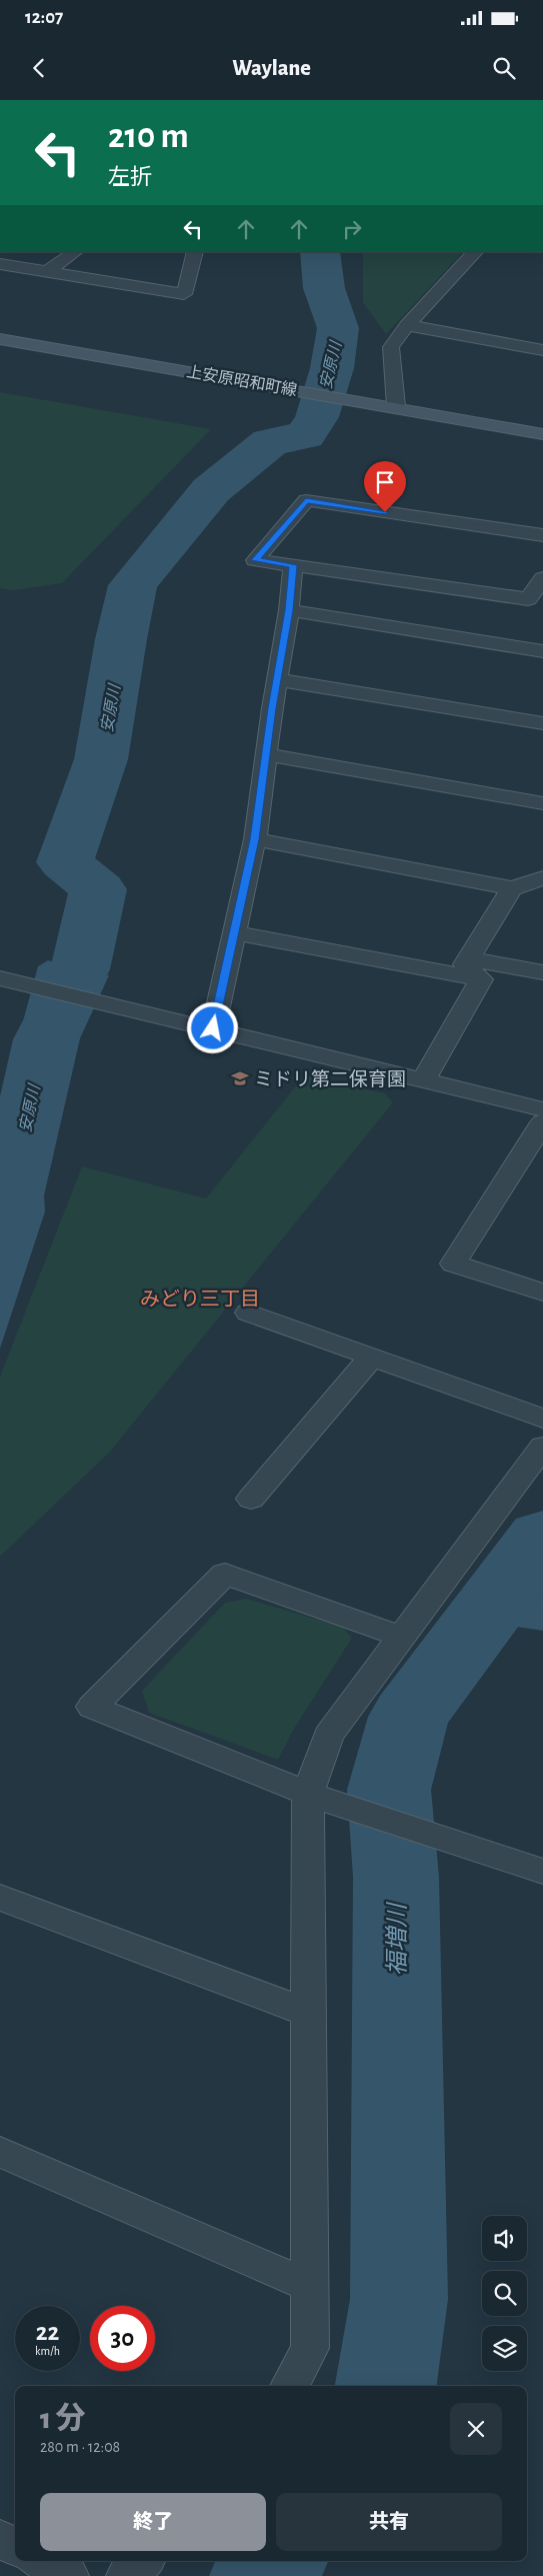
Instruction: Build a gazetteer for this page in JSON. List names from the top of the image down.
{
  "streets": {
    "main road": ["上安原昭和町線"]
  },
  "districts": ["みどり三丁目"],
  "water": ["安原川", "福増川"],
  "places": {
    "school or university": ["ミドリ第二保育園"]
  },
  "page": {
    "status": "12:07",
    "header": "Waylane",
    "turn": ["210 m", "左折"],
    "speed": "22 km/h",
    "limit": "30",
    "heading": ["1 分", "280 m · 12:08"],
    "buttons": ["終了", "共有"]
  }
}
